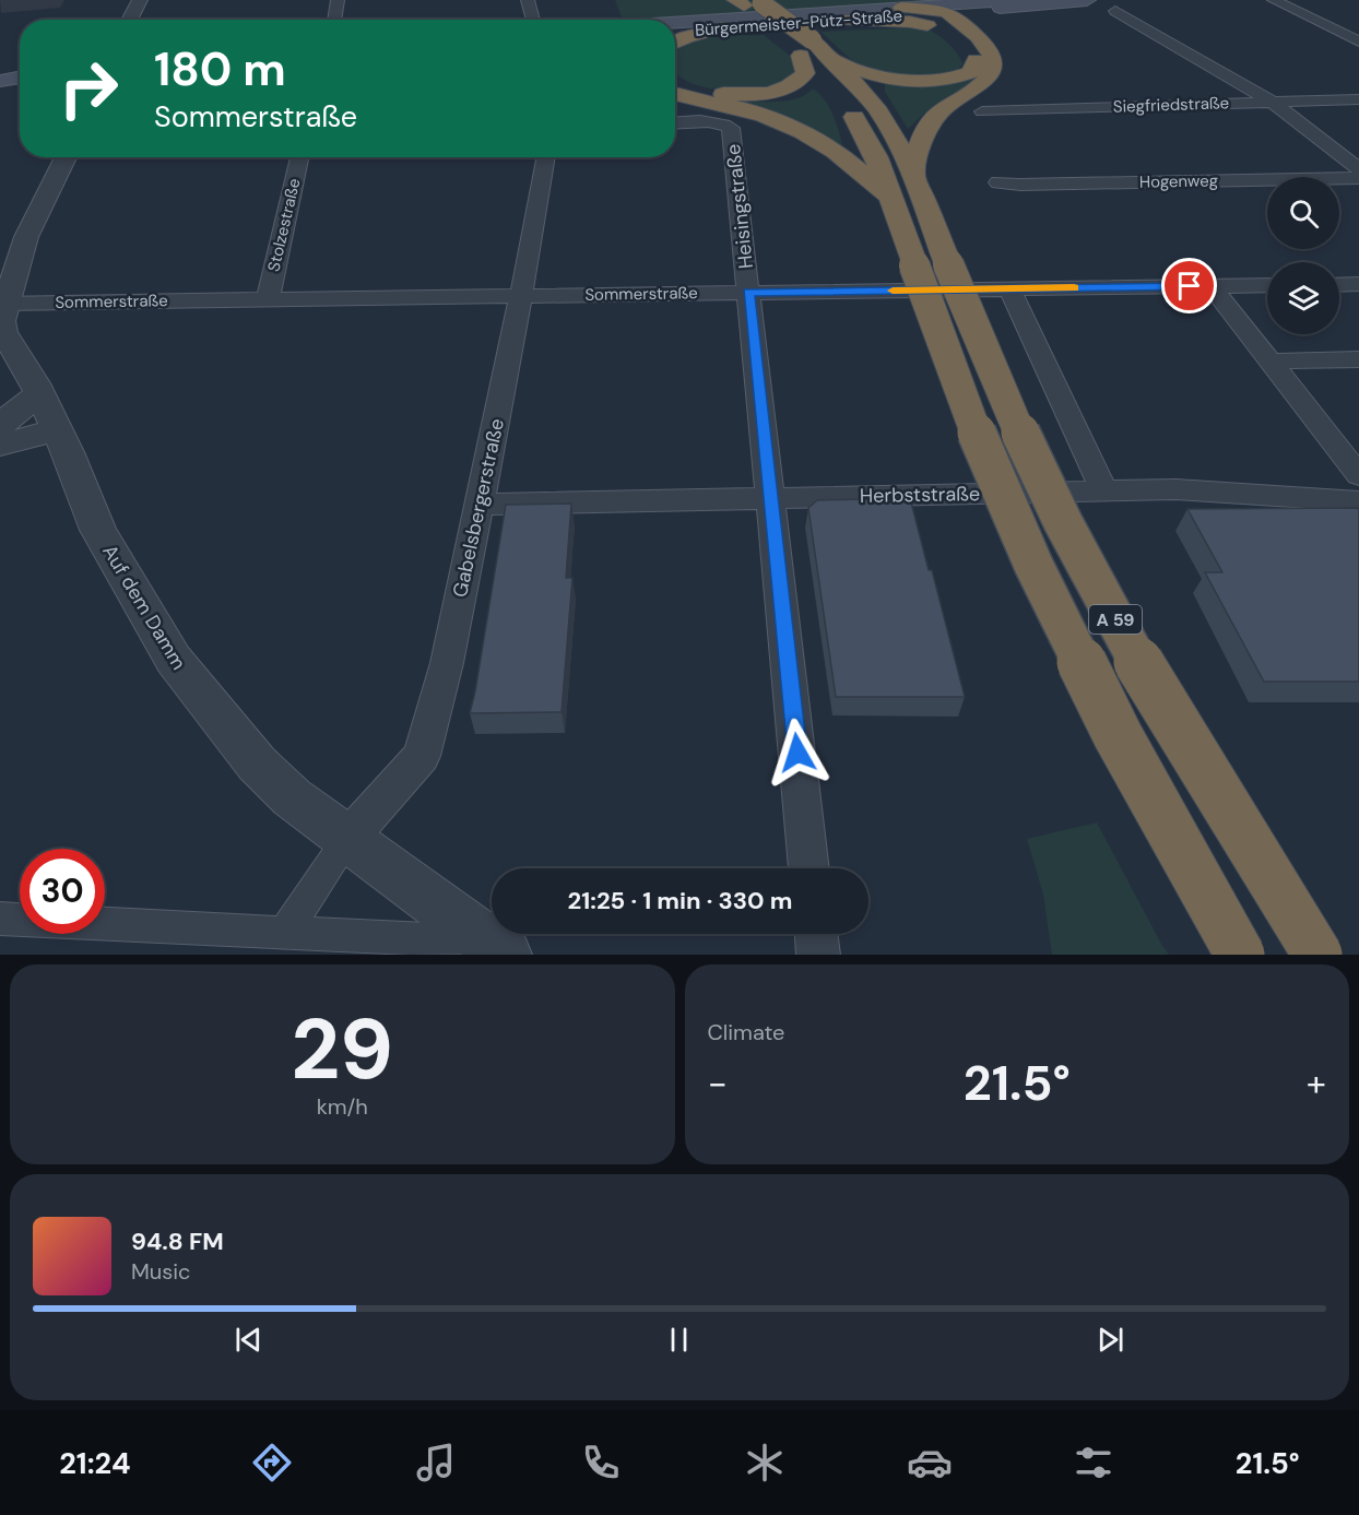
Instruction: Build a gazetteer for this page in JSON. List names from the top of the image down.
{
  "streets": {
    "highway": ["A 59"],
    "main road": ["Bürgermeister-Pütz-Straße"],
    "street": [
      "Siegfriedstraße",
      "Hogenweg",
      "Heisingstraße",
      "Stolzestraße",
      "Sommerstraße",
      "Herbststraße",
      "Gabelsbergerstraße",
      "Auf dem Damm"
    ]
  },
  "crossings": [
    ["Heisingstraße", "Sommerstraße"],
    ["Heisingstraße", "Herbststraße"],
    ["Stolzestraße", "Sommerstraße"],
    ["Sommerstraße", "Gabelsbergerstraße"],
    ["Sommerstraße", "Auf dem Damm"],
    ["Herbststraße", "Gabelsbergerstraße"],
    ["Gabelsbergerstraße", "Auf dem Damm"]
  ],
  "page": {
    "turn": ["180 m", "Sommerstraße"],
    "limit": "30",
    "trip": "21:25 · 1 min · 330 m",
    "tile": [
      ["29", "km/h"],
      "Climate"
    ],
    "heat": ["−", "21.5°", "+"],
    "song": ["94.8 FM", "Music"],
    "tabs": ["21:24", "21.5°"]
  }
}
